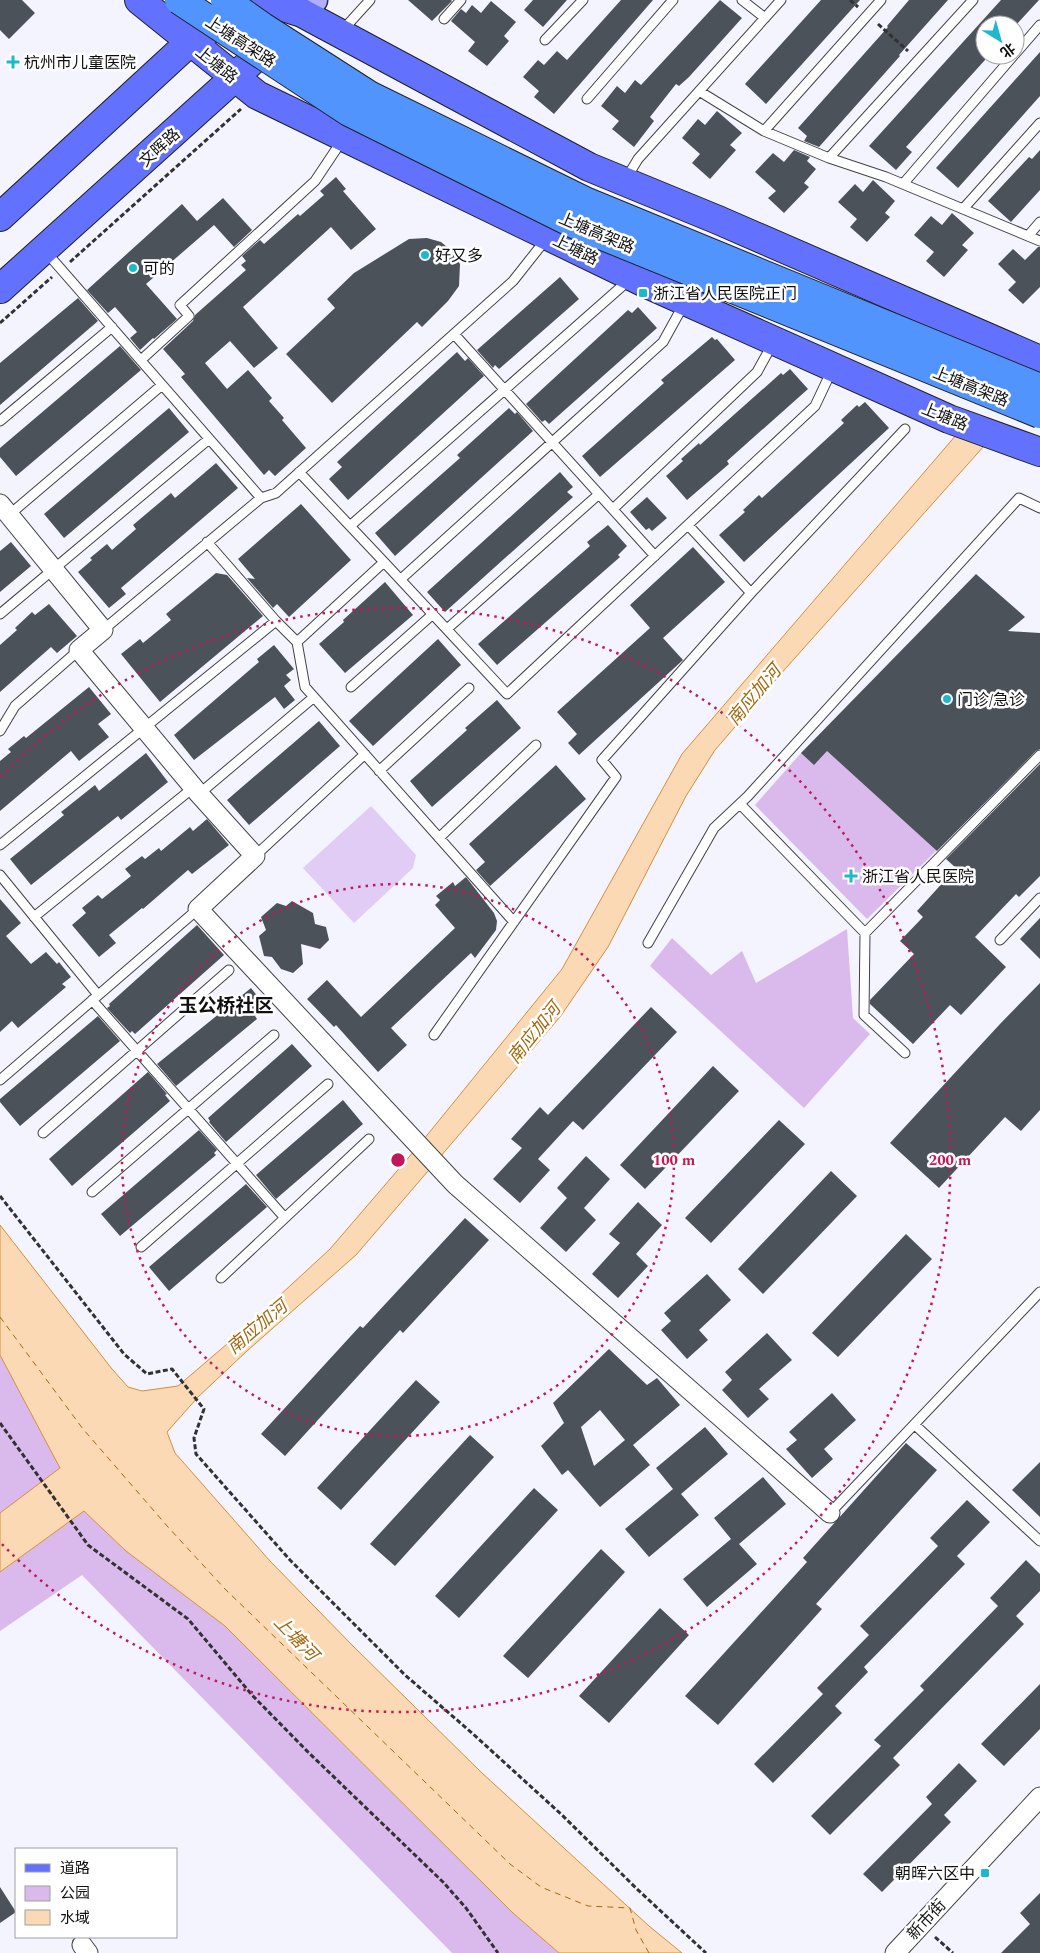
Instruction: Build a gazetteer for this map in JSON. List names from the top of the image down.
{
  "streets": {
    "highway": ["上塘高架路"],
    "main road": ["上塘路", "文晖路"],
    "street": ["新市街"]
  },
  "crossings": [
    ["上塘路", "文晖路"]
  ],
  "districts": ["玉公桥社区"],
  "water": ["南应加河", "上塘河"],
  "places": {
    "health": ["杭州市儿童医院", "浙江省人民医院"],
    "other": ["好又多", "可的", "门诊/急诊"],
    "transit": ["浙江省人民医院正门", "朝晖六区中"]
  },
  "legend": ["道路", "公园", "水域"],
  "north": "bottom right",
  "rings": ["100 m", "200 m"]
}
